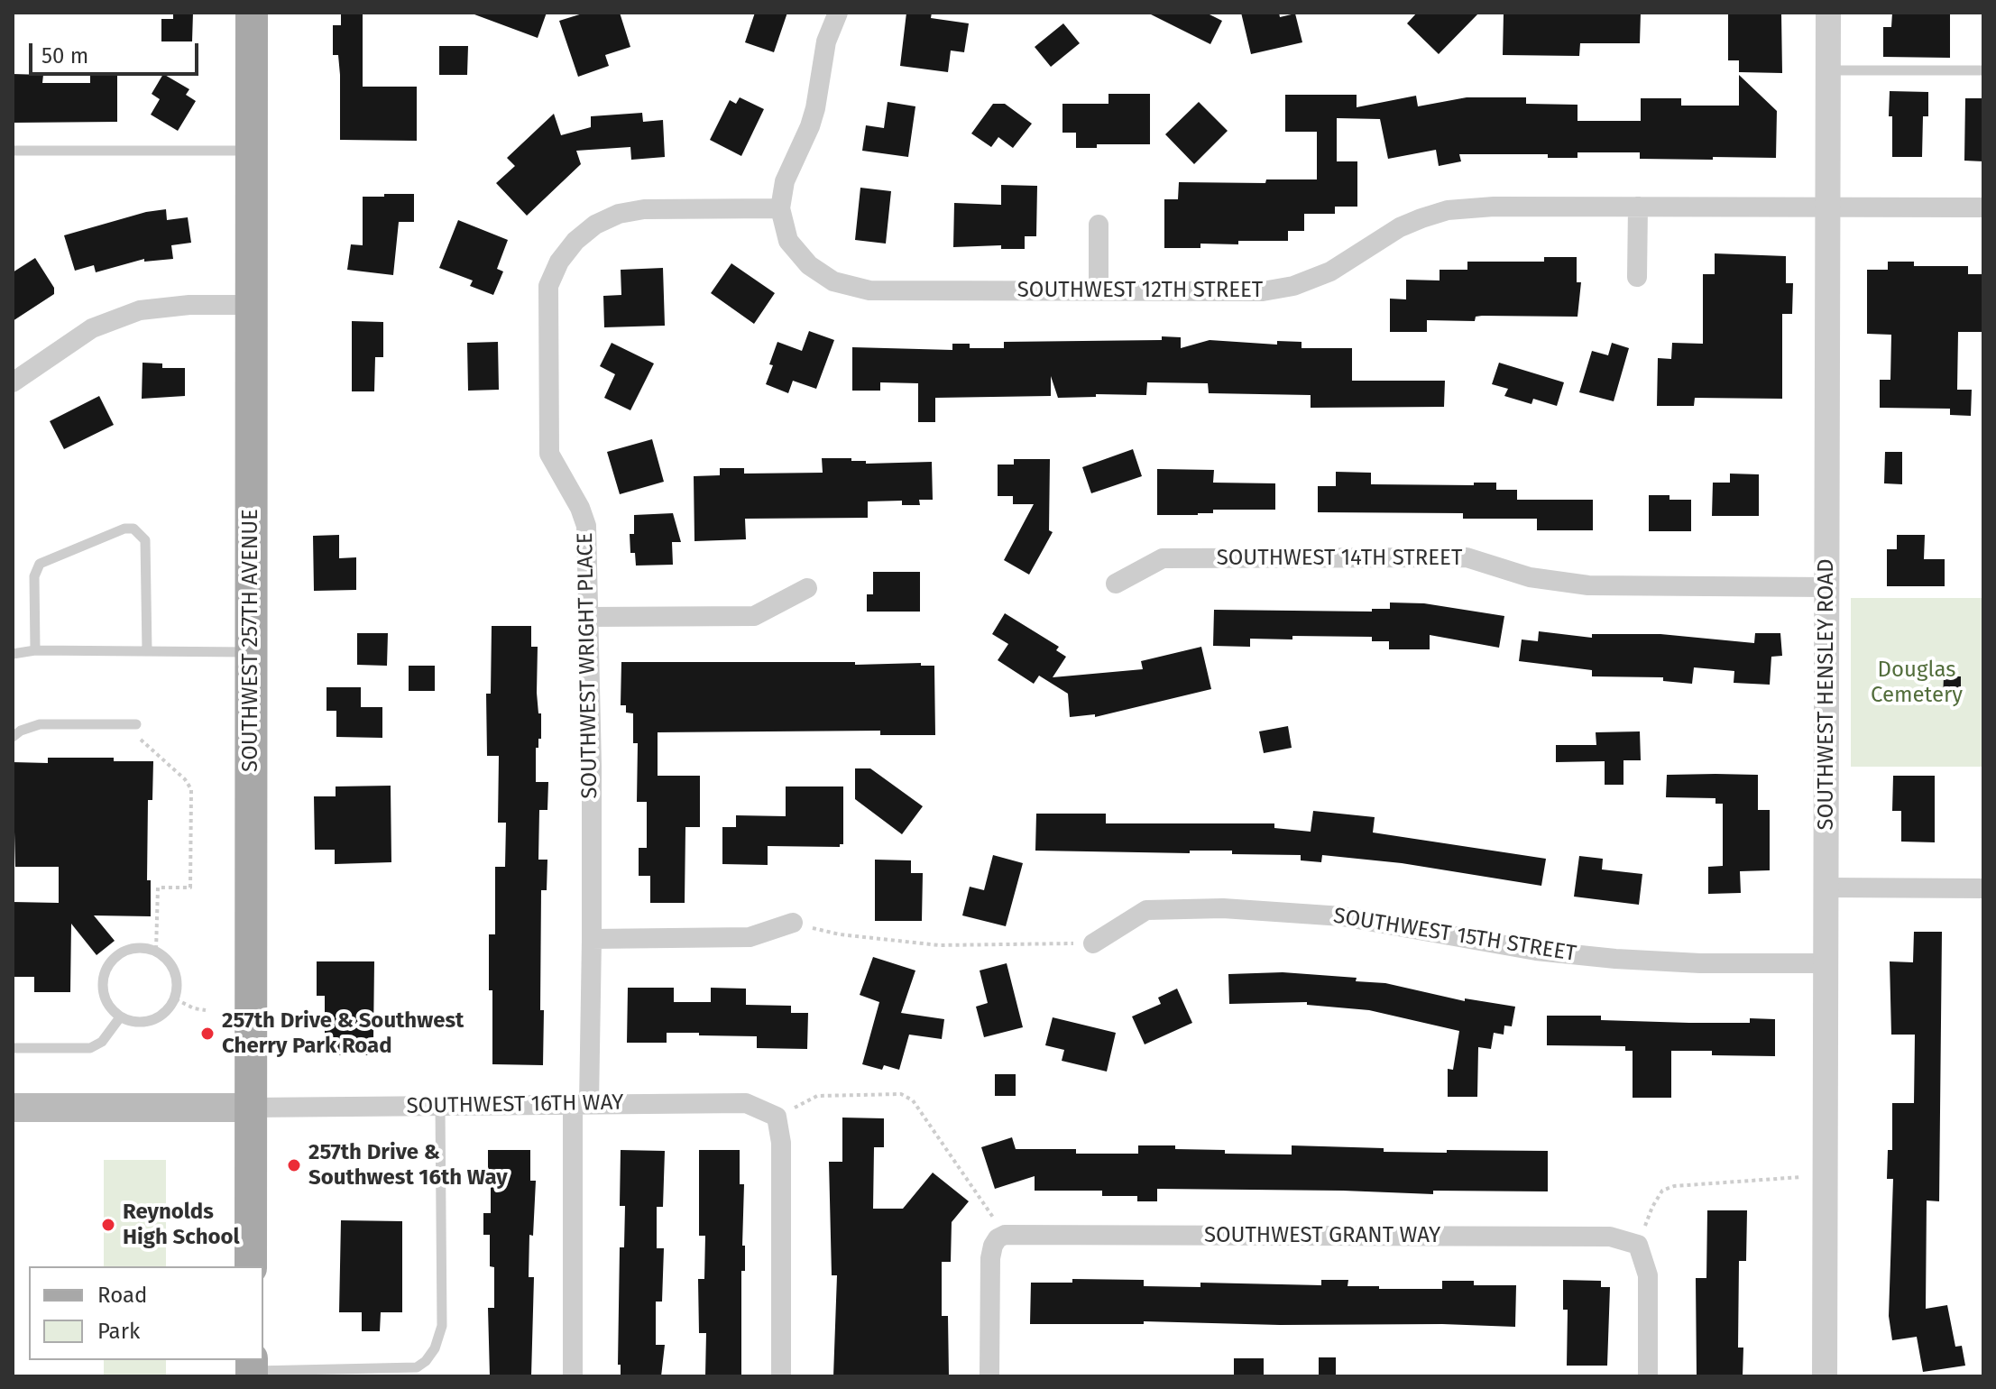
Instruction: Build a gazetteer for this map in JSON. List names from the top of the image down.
{
  "streets": {
    "main road": ["SOUTHWEST 257TH AVENUE"],
    "street": [
      "SOUTHWEST 12TH STREET",
      "SOUTHWEST 14TH STREET",
      "SOUTHWEST WRIGHT PLACE",
      "SOUTHWEST HENSLEY ROAD",
      "SOUTHWEST 15TH STREET",
      "SOUTHWEST 16TH WAY",
      "SOUTHWEST GRANT WAY"
    ]
  },
  "crossings": [
    ["SOUTHWEST 12TH STREET", "SOUTHWEST WRIGHT PLACE"],
    ["SOUTHWEST 12TH STREET", "SOUTHWEST HENSLEY ROAD"],
    ["SOUTHWEST 14TH STREET", "SOUTHWEST HENSLEY ROAD"],
    ["SOUTHWEST 257TH AVENUE", "SOUTHWEST 16TH WAY"],
    ["SOUTHWEST WRIGHT PLACE", "SOUTHWEST 16TH WAY"],
    ["SOUTHWEST HENSLEY ROAD", "SOUTHWEST 15TH STREET"]
  ],
  "parks": ["Douglas Cemetery"],
  "places": ["257th Drive & Southwest Cherry Park Road", "257th Drive & Southwest 16th Way", "Reynolds High School"],
  "legend": ["Road", "Park"],
  "scale_bar": "50 m"
}
